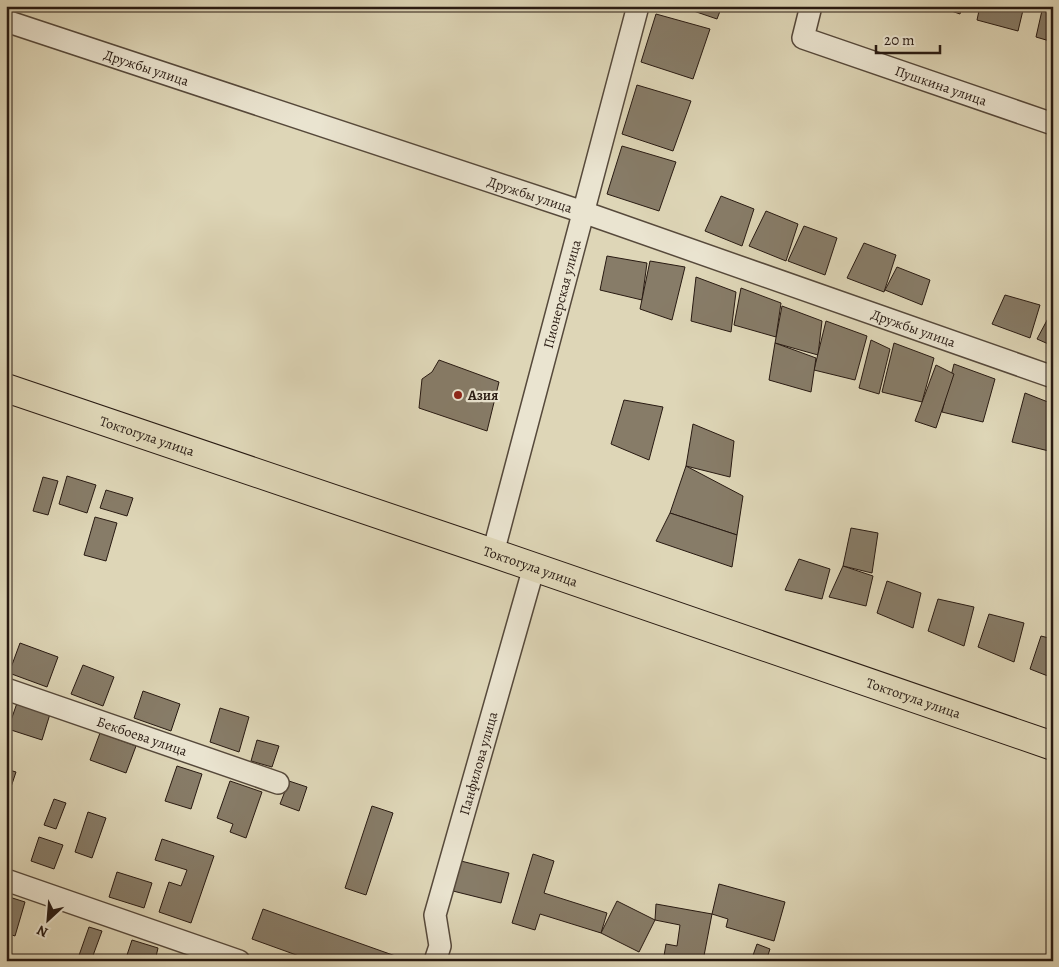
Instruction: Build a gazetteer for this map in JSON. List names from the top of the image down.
{
  "streets": {
    "highway": ["Токтогула улица"],
    "street": [
      "Дружбы улица",
      "Пушкина улица",
      "Пионерская улица",
      "Бекбоева улица",
      "Панфилова улица"
    ]
  },
  "crossings": [
    ["Дружбы улица", "Пионерская улица"],
    ["Пионерская улица", "Токтогула улица"],
    ["Токтогула улица", "Панфилова улица"]
  ],
  "places": ["Aзия"],
  "scale_bar": "20 m",
  "north": "bottom left"
}
